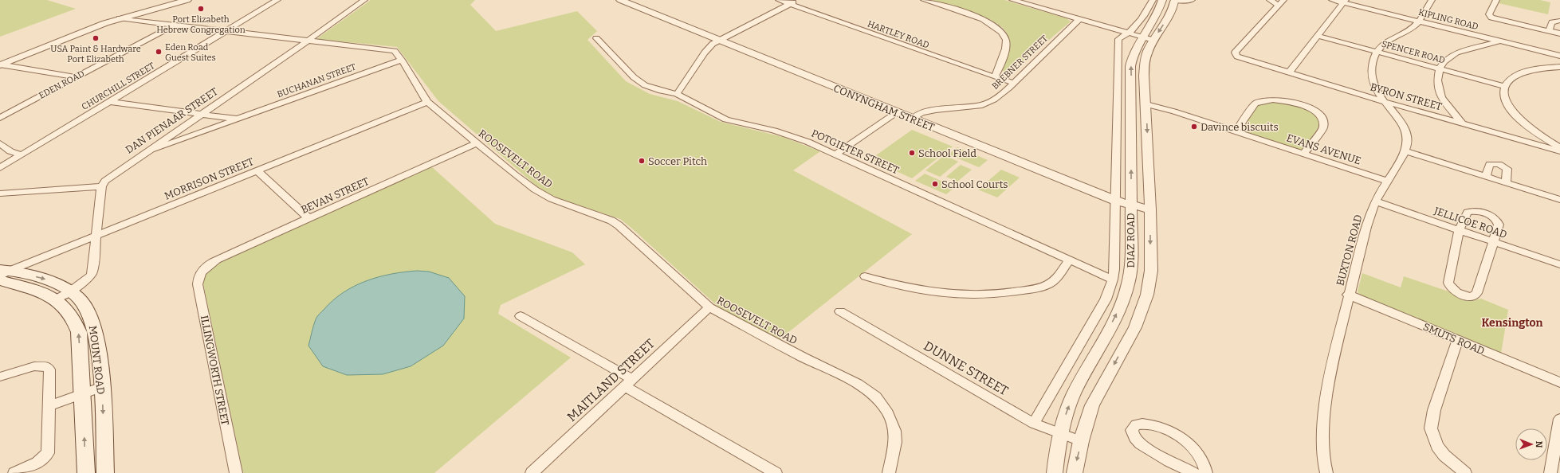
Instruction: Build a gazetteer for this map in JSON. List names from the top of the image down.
{
  "streets": {
    "main road": ["MOUNT ROAD"],
    "street": [
      "KIPLING ROAD",
      "HARTLEY ROAD",
      "SPENCER ROAD",
      "BREBNER STREET",
      "BUCHANAN STREET",
      "EDEN ROAD",
      "CHURCHILL STREET",
      "BYRON STREET",
      "CONYNGHAM STREET",
      "DAN PIENAAR STREET",
      "EVANS AVENUE",
      "POTGIETER STREET",
      "ROOSEVELT ROAD",
      "MORRISON STREET",
      "BEVAN STREET",
      "JELLICOE ROAD",
      "DIAZ ROAD",
      "BUXTON ROAD",
      "SMUTS ROAD",
      "DUNNE STREET",
      "ILLINGWORTH STREET",
      "MAITLAND STREET"
    ]
  },
  "crossings": [
    ["KIPLING ROAD", "BUXTON ROAD"],
    ["HARTLEY ROAD", "BREBNER STREET"],
    ["SPENCER ROAD", "BUXTON ROAD"],
    ["BREBNER STREET", "CONYNGHAM STREET"],
    ["BUCHANAN STREET", "CHURCHILL STREET"],
    ["BUCHANAN STREET", "DAN PIENAAR STREET"],
    ["BUCHANAN STREET", "ROOSEVELT ROAD"],
    ["EDEN ROAD", "ROOSEVELT ROAD"],
    ["CHURCHILL STREET", "ROOSEVELT ROAD"],
    ["BYRON STREET", "BUXTON ROAD"],
    ["CONYNGHAM STREET", "DIAZ ROAD"],
    ["DAN PIENAAR STREET", "ROOSEVELT ROAD"],
    ["EVANS AVENUE", "DIAZ ROAD"],
    ["EVANS AVENUE", "BUXTON ROAD"],
    ["POTGIETER STREET", "DIAZ ROAD"],
    ["ROOSEVELT ROAD", "MORRISON STREET"],
    ["ROOSEVELT ROAD", "BEVAN STREET"],
    ["ROOSEVELT ROAD", "MAITLAND STREET"],
    ["MORRISON STREET", "MOUNT ROAD"],
    ["BEVAN STREET", "ILLINGWORTH STREET"],
    ["JELLICOE ROAD", "BUXTON ROAD"],
    ["DIAZ ROAD", "DUNNE STREET"],
    ["BUXTON ROAD", "SMUTS ROAD"]
  ],
  "districts": ["Kensington"],
  "places": [
    "Port Elizabeth Hebrew Congregation",
    "USA Paint & Hardware Port Elizabeth",
    "Eden Road Guest Suites",
    "Davince biscuits",
    "School Field",
    "Soccer Pitch",
    "School Courts"
  ],
  "north": "right"
}
